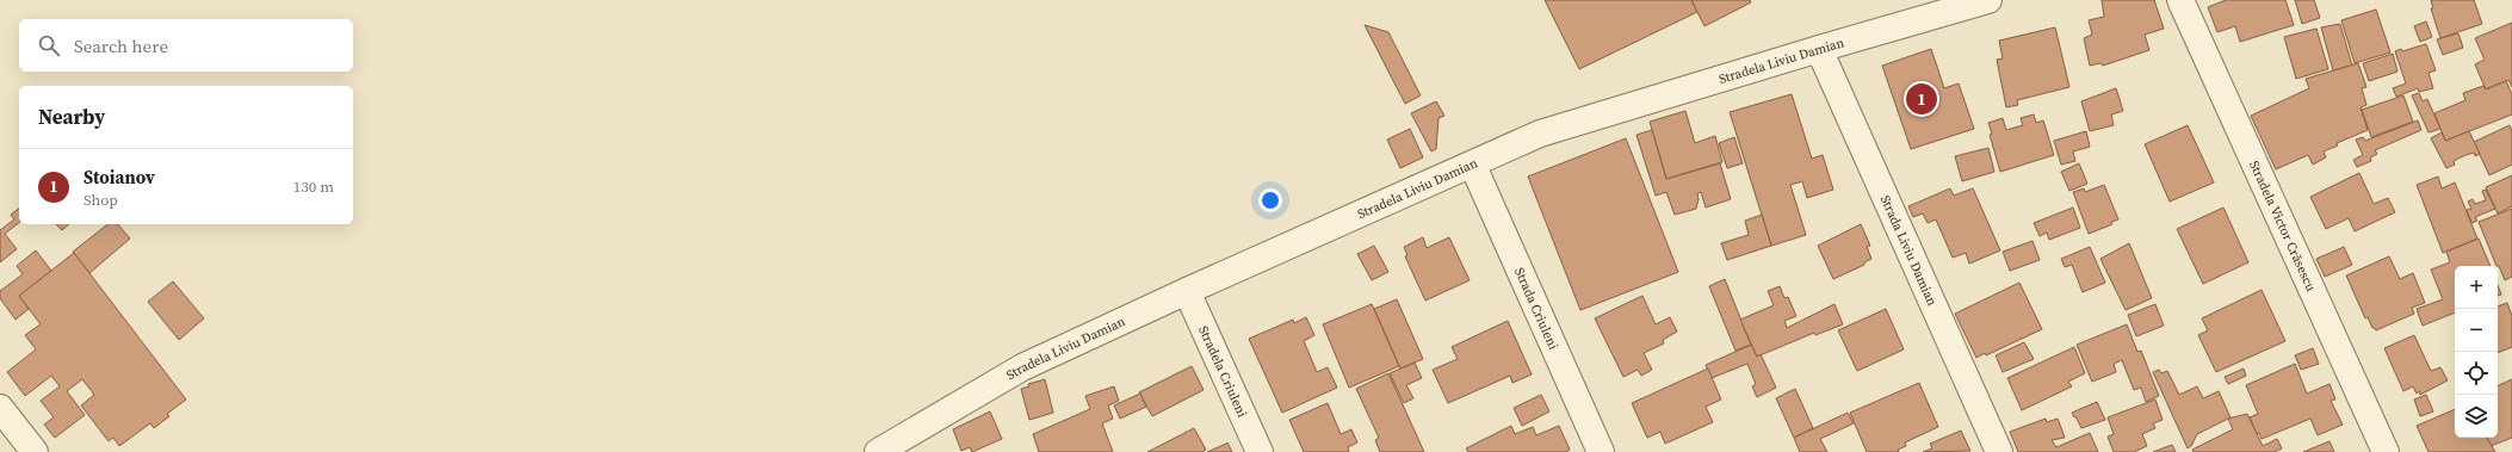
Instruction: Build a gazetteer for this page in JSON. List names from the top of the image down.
{
  "streets": {
    "street": [
      "Stradela Liviu Damian",
      "Stradela Victor Crăsescu",
      "Strada Liviu Damian",
      "Strada Criuleni",
      "Stradela Criuleni"
    ]
  },
  "crossings": [
    ["Stradela Liviu Damian", "Strada Liviu Damian"],
    ["Stradela Liviu Damian", "Strada Criuleni"],
    ["Stradela Liviu Damian", "Stradela Criuleni"]
  ],
  "page": {
    "search": "Search here",
    "pins": "1",
    "heading": "Nearby",
    "list": [
      {
        "mark": "1",
        "name": "Stoianov",
        "note": "Shop",
        "value": "130 m"
      }
    ],
    "map_buttons": ["+", "−"]
  }
}
